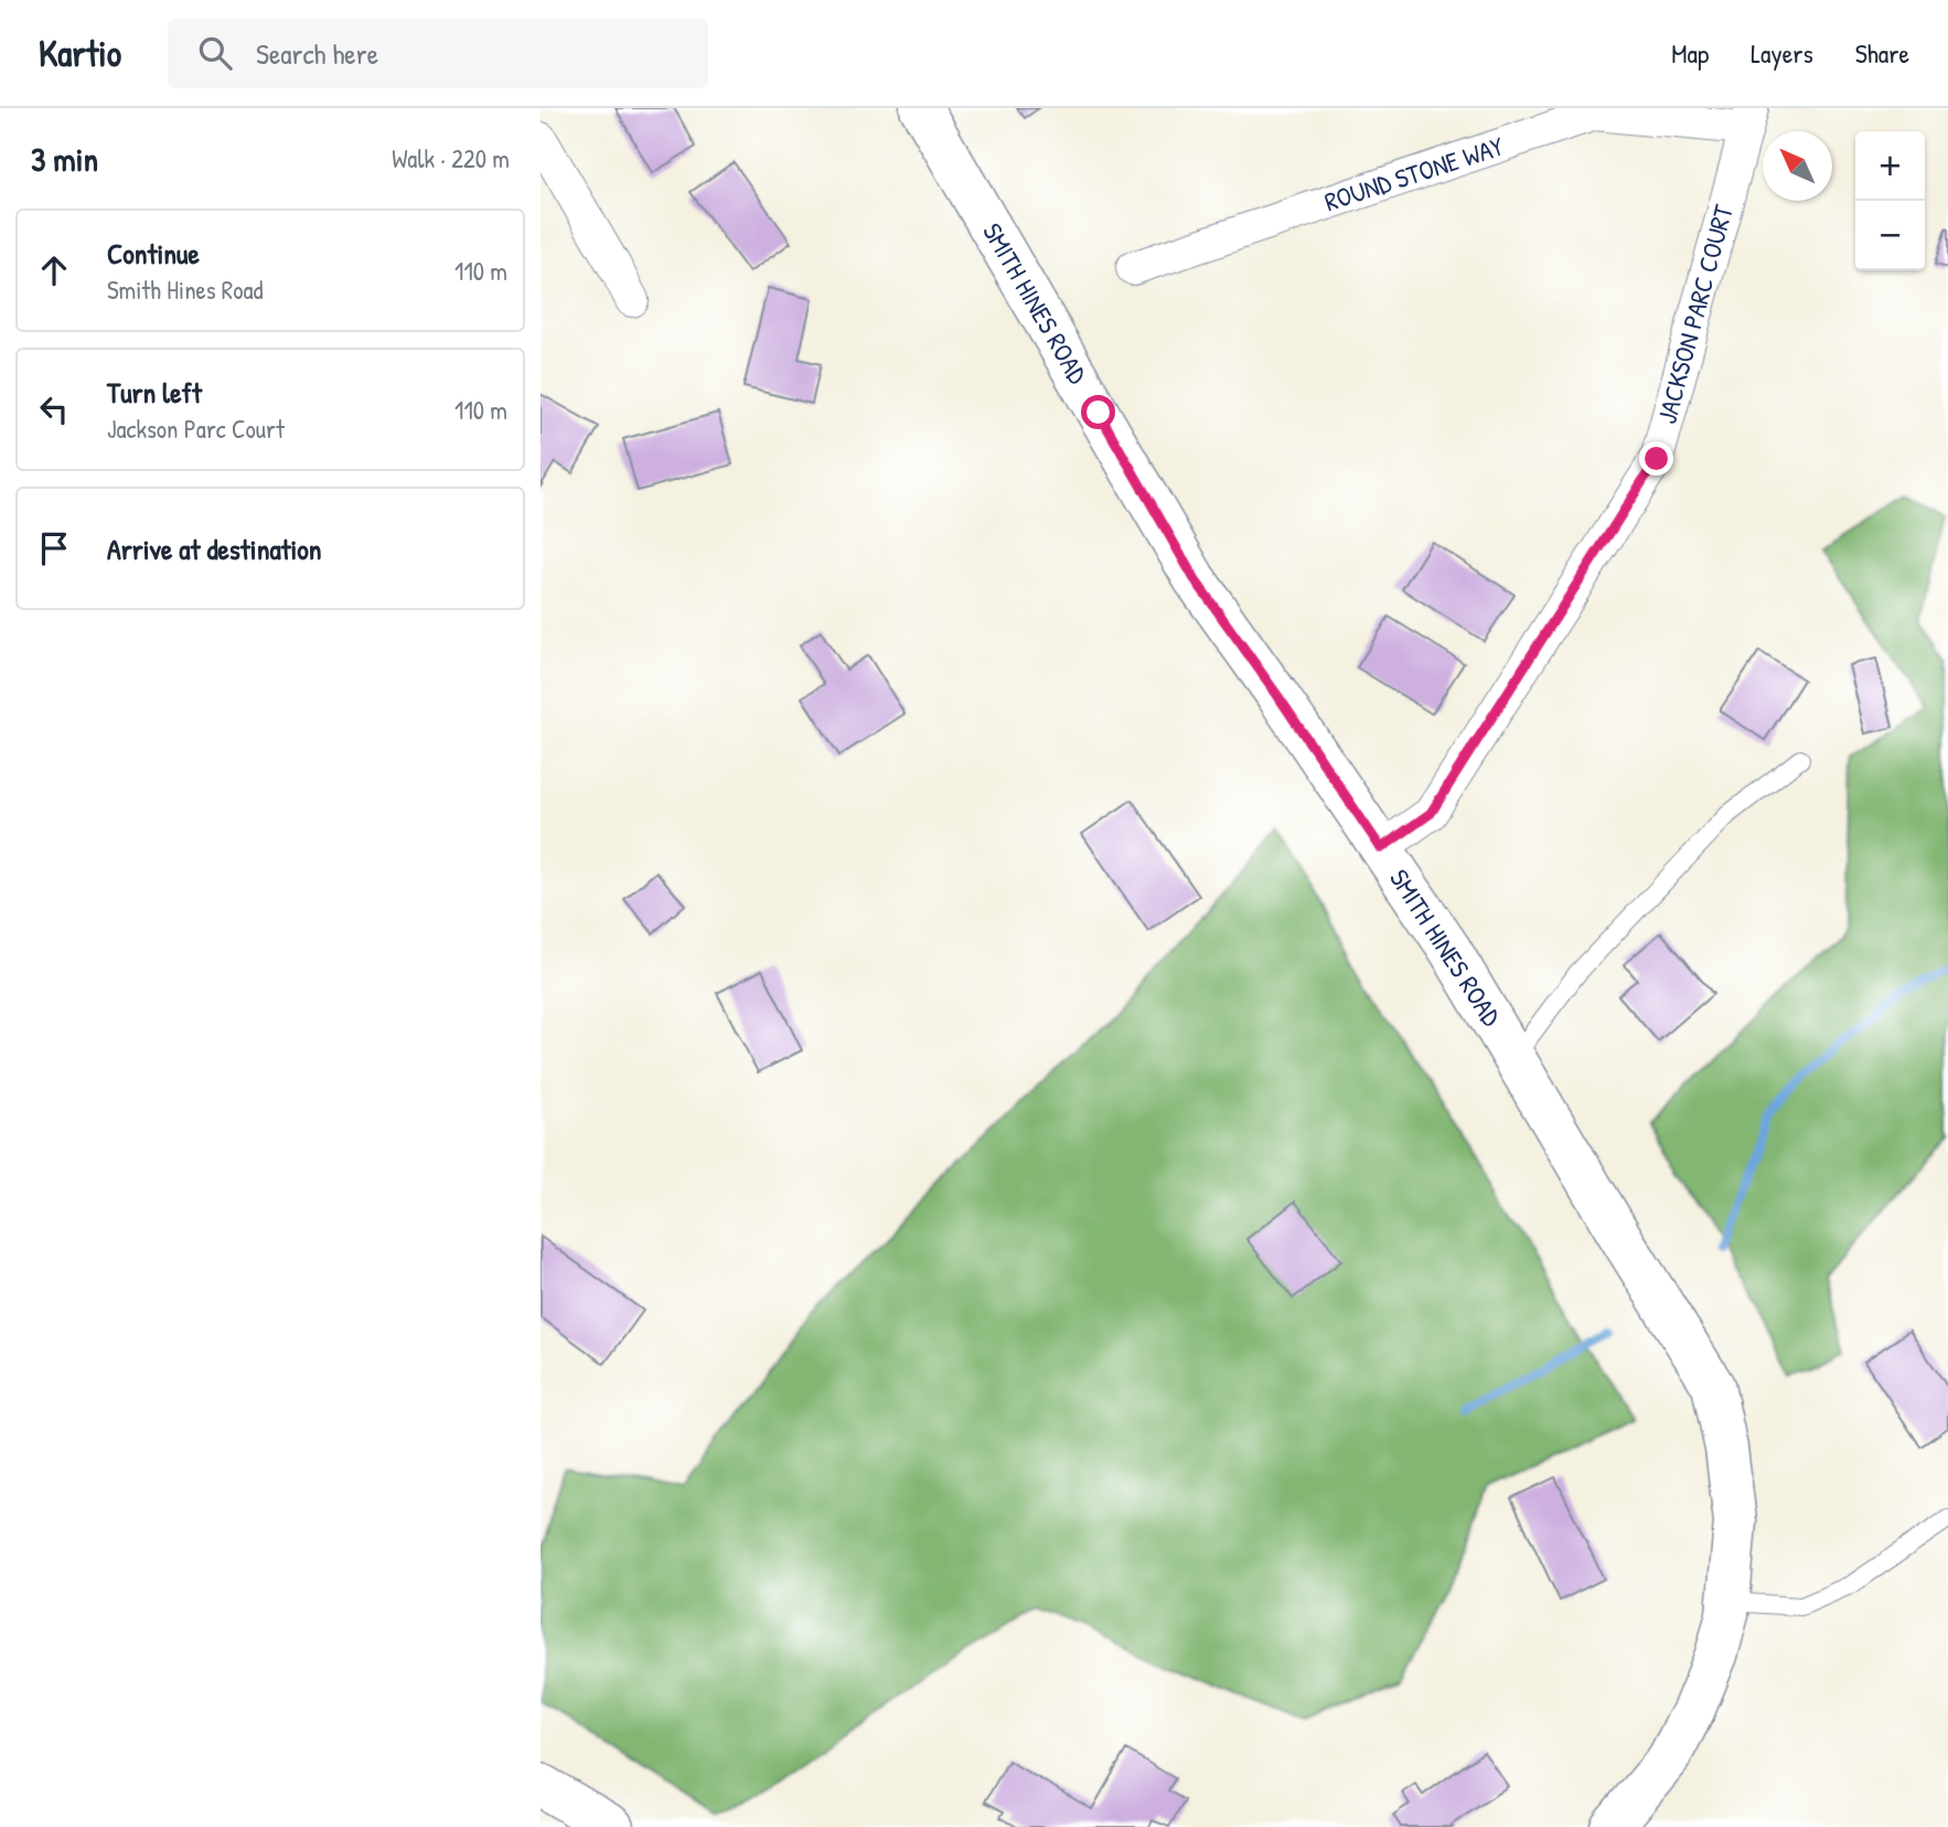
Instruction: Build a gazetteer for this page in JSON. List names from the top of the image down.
{
  "streets": {
    "street": ["ROUND STONE WAY", "SMITH HINES ROAD", "JACKSON PARC COURT"]
  },
  "crossings": [
    ["ROUND STONE WAY", "JACKSON PARC COURT"],
    ["SMITH HINES ROAD", "JACKSON PARC COURT"]
  ],
  "north": "top left",
  "page": {
    "header": "Kartio",
    "search": "Search here",
    "nav": ["Map", "Layers", "Share"],
    "heading": ["3 min", "Walk · 220 m"],
    "map_buttons": ["+", "−"],
    "list": [
      ["Continue", "Smith Hines Road", "110 m"],
      ["Turn left", "Jackson Parc Court", "110 m"],
      "Arrive at destination"
    ]
  }
}
